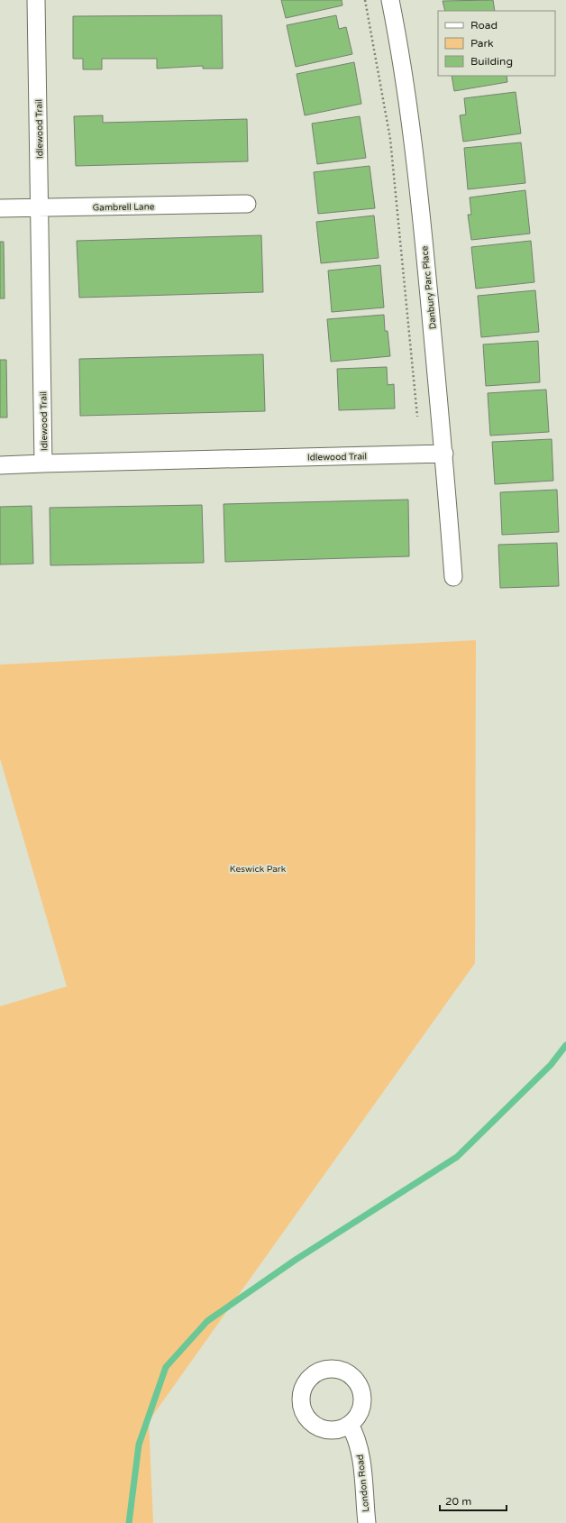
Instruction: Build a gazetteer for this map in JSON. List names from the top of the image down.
{
  "streets": {
    "street": [
      "Idlewood Trail",
      "Gambrell Lane",
      "Danbury Parc Place",
      "London Road"
    ]
  },
  "crossings": [
    ["Idlewood Trail", "Gambrell Lane"],
    ["Idlewood Trail", "Danbury Parc Place"]
  ],
  "parks": ["Keswick Park"],
  "legend": ["Road", "Park", "Building"],
  "scale_bar": "20 m"
}
